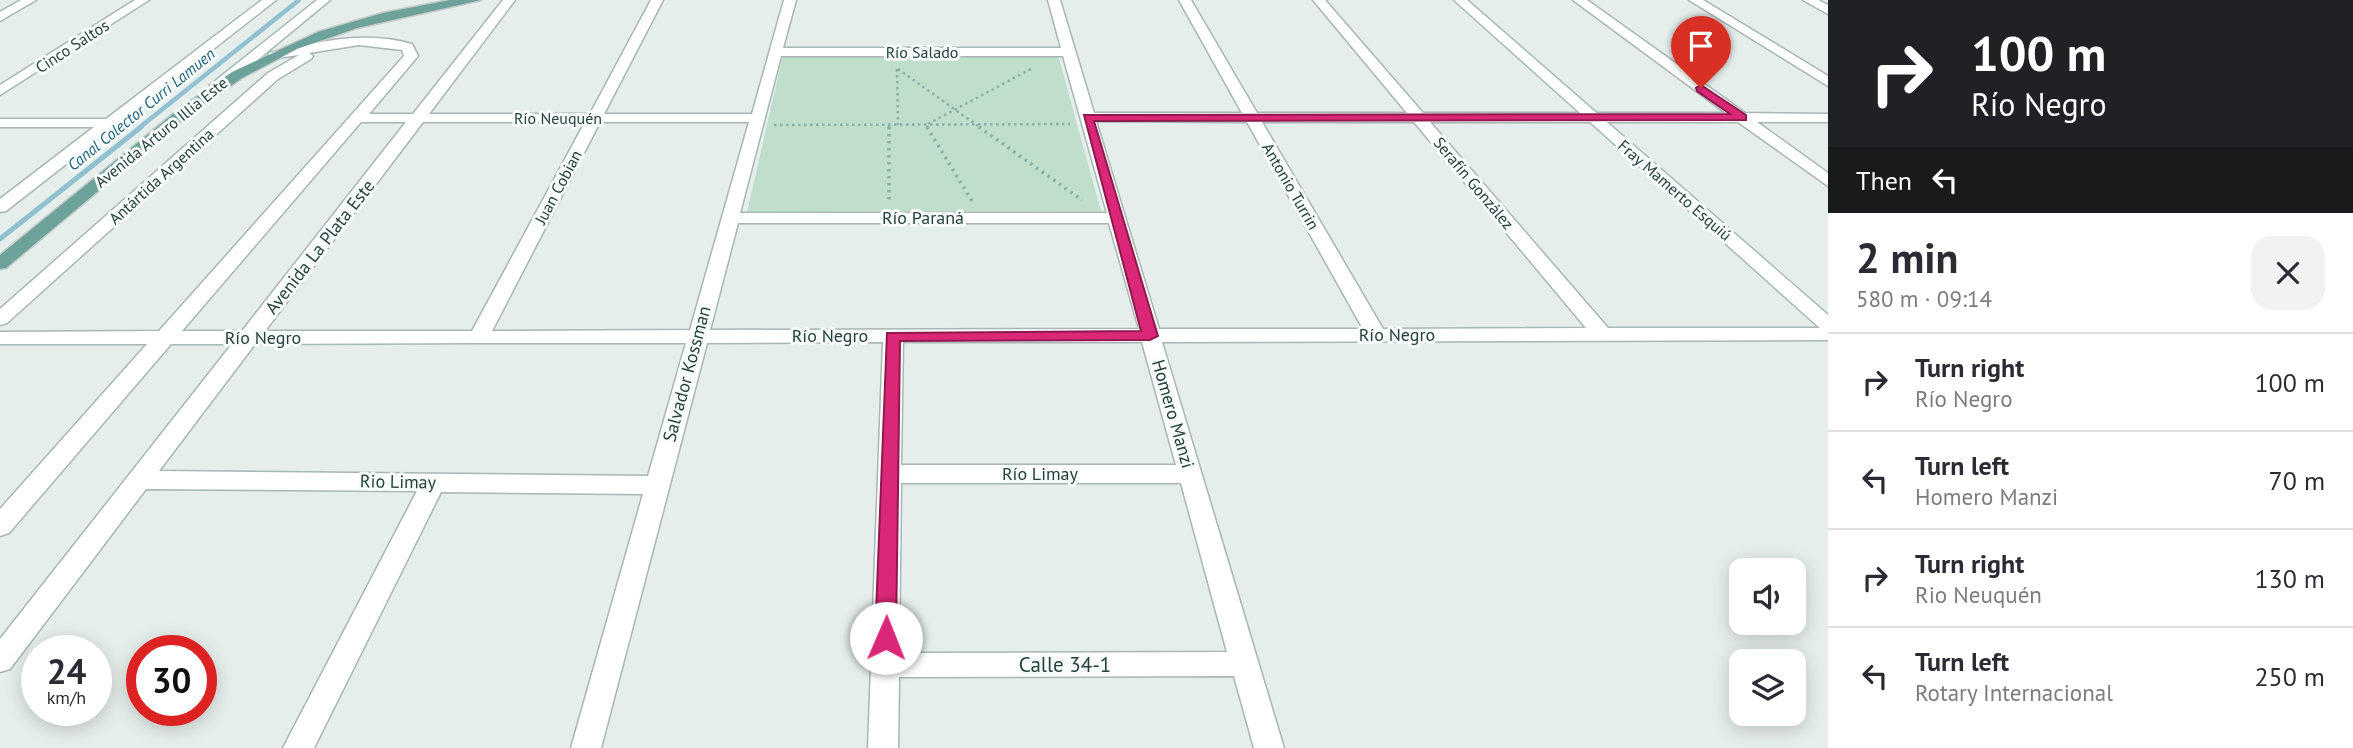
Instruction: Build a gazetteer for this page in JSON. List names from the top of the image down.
{
  "streets": {
    "main road": ["Avenida Arturo Illia Este"],
    "street": [
      "Cinco Saltos",
      "Río Salado",
      "Río Neuquén",
      "Antártida Argentina",
      "Serafín González",
      "Antonio Turrin",
      "Juan Cobian",
      "Fray Mamerto Esquiú",
      "Río Paraná",
      "Avenida La Plata Este",
      "Río Negro",
      "Salvador Kossman",
      "Homero Manzi",
      "Río Limay",
      "Rio Limay",
      "Calle 34-1"
    ]
  },
  "crossings": [
    ["Río Salado", "Salvador Kossman"],
    ["Río Salado", "Homero Manzi"],
    ["Río Neuquén", "Juan Cobian"],
    ["Río Neuquén", "Avenida La Plata Este"],
    ["Río Neuquén", "Salvador Kossman"],
    ["Serafín González", "Río Negro"],
    ["Antonio Turrin", "Río Negro"],
    ["Juan Cobian", "Río Negro"],
    ["Río Paraná", "Salvador Kossman"],
    ["Río Paraná", "Homero Manzi"],
    ["Avenida La Plata Este", "Río Negro"],
    ["Avenida La Plata Este", "Rio Limay"],
    ["Río Negro", "Salvador Kossman"],
    ["Río Negro", "Homero Manzi"],
    ["Salvador Kossman", "Rio Limay"],
    ["Homero Manzi", "Río Limay"],
    ["Homero Manzi", "Calle 34-1"]
  ],
  "water": ["Canal Colector Curri Lamuen"],
  "page": {
    "turn": ["100 m", "Río Negro"],
    "then": "Then",
    "heading": ["2 min", "580 m · 09:14"],
    "list": [
      {
        "name": "Turn right",
        "note": "Río Negro",
        "value": "100 m"
      },
      {
        "name": "Turn left",
        "note": "Homero Manzi",
        "value": "70 m"
      },
      {
        "name": "Turn right",
        "note": "Rio Neuquén",
        "value": "130 m"
      },
      {
        "name": "Turn left",
        "note": "Rotary Internacional",
        "value": "250 m"
      }
    ],
    "speed": "24 km/h",
    "limit": "30"
  }
}
